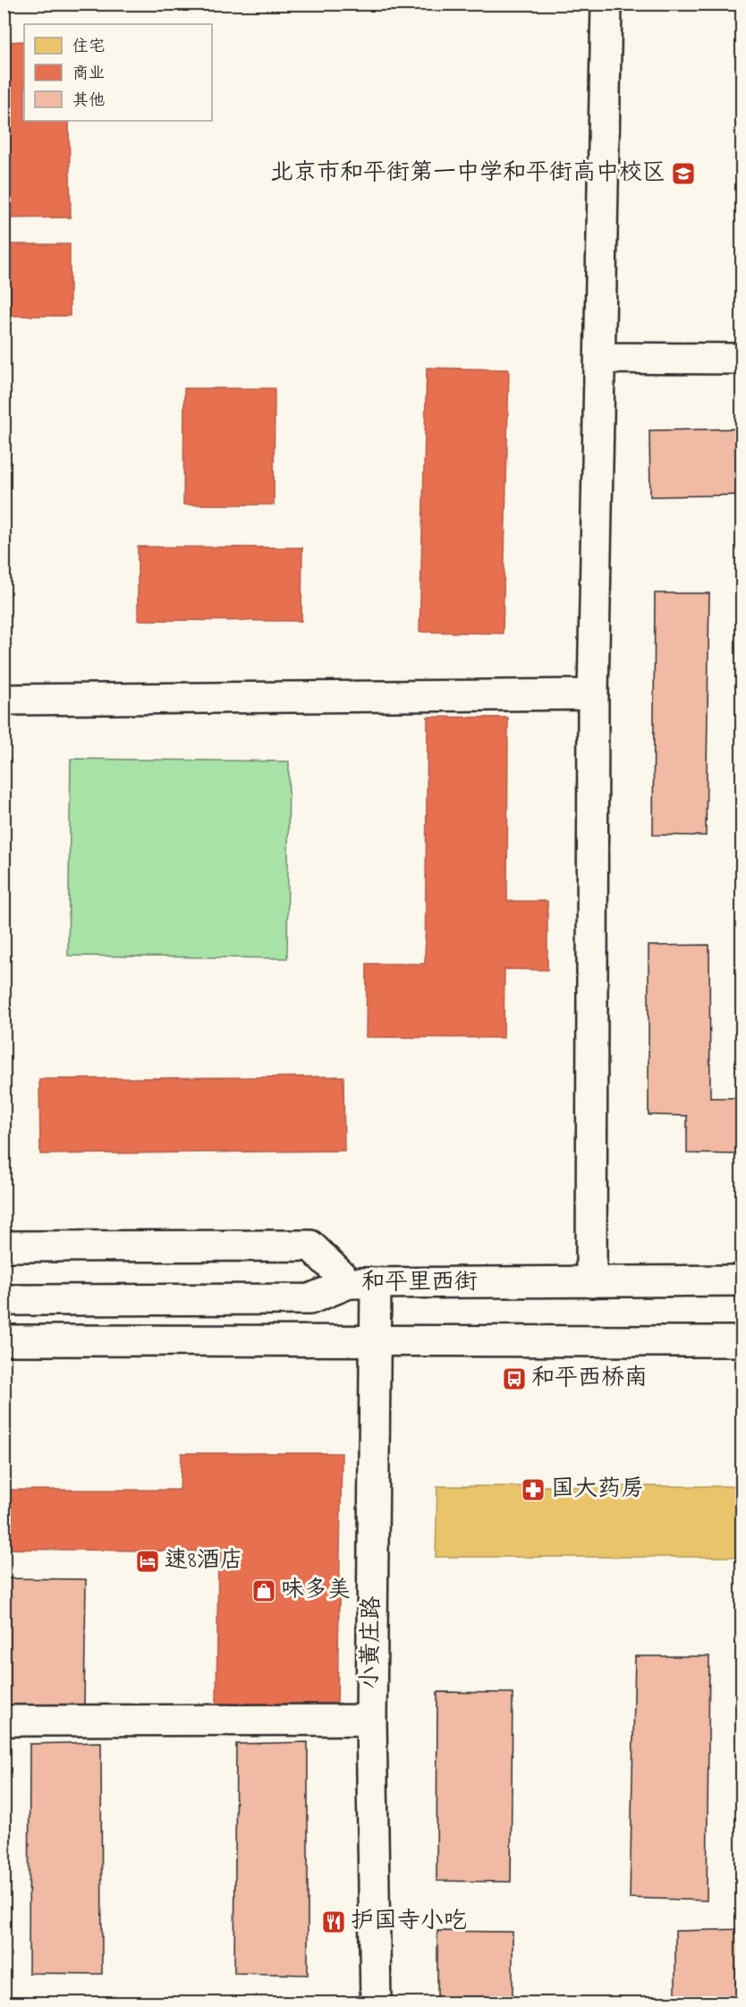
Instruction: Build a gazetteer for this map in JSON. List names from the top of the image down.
{
  "streets": {
    "street": ["和平里西街", "小黄庄路"]
  },
  "crossings": [
    ["和平里西街", "小黄庄路"]
  ],
  "places": {
    "school or university": ["北京市和平街第一中学和平街高中校区"],
    "bus stop": ["和平西桥南"],
    "pharmacy": ["国大药房"],
    "hotel": ["速8酒店"],
    "shop": ["味多美"],
    "restaurant": ["护国寺小吃"]
  },
  "legend": ["住宅", "商业", "其他"]
}
